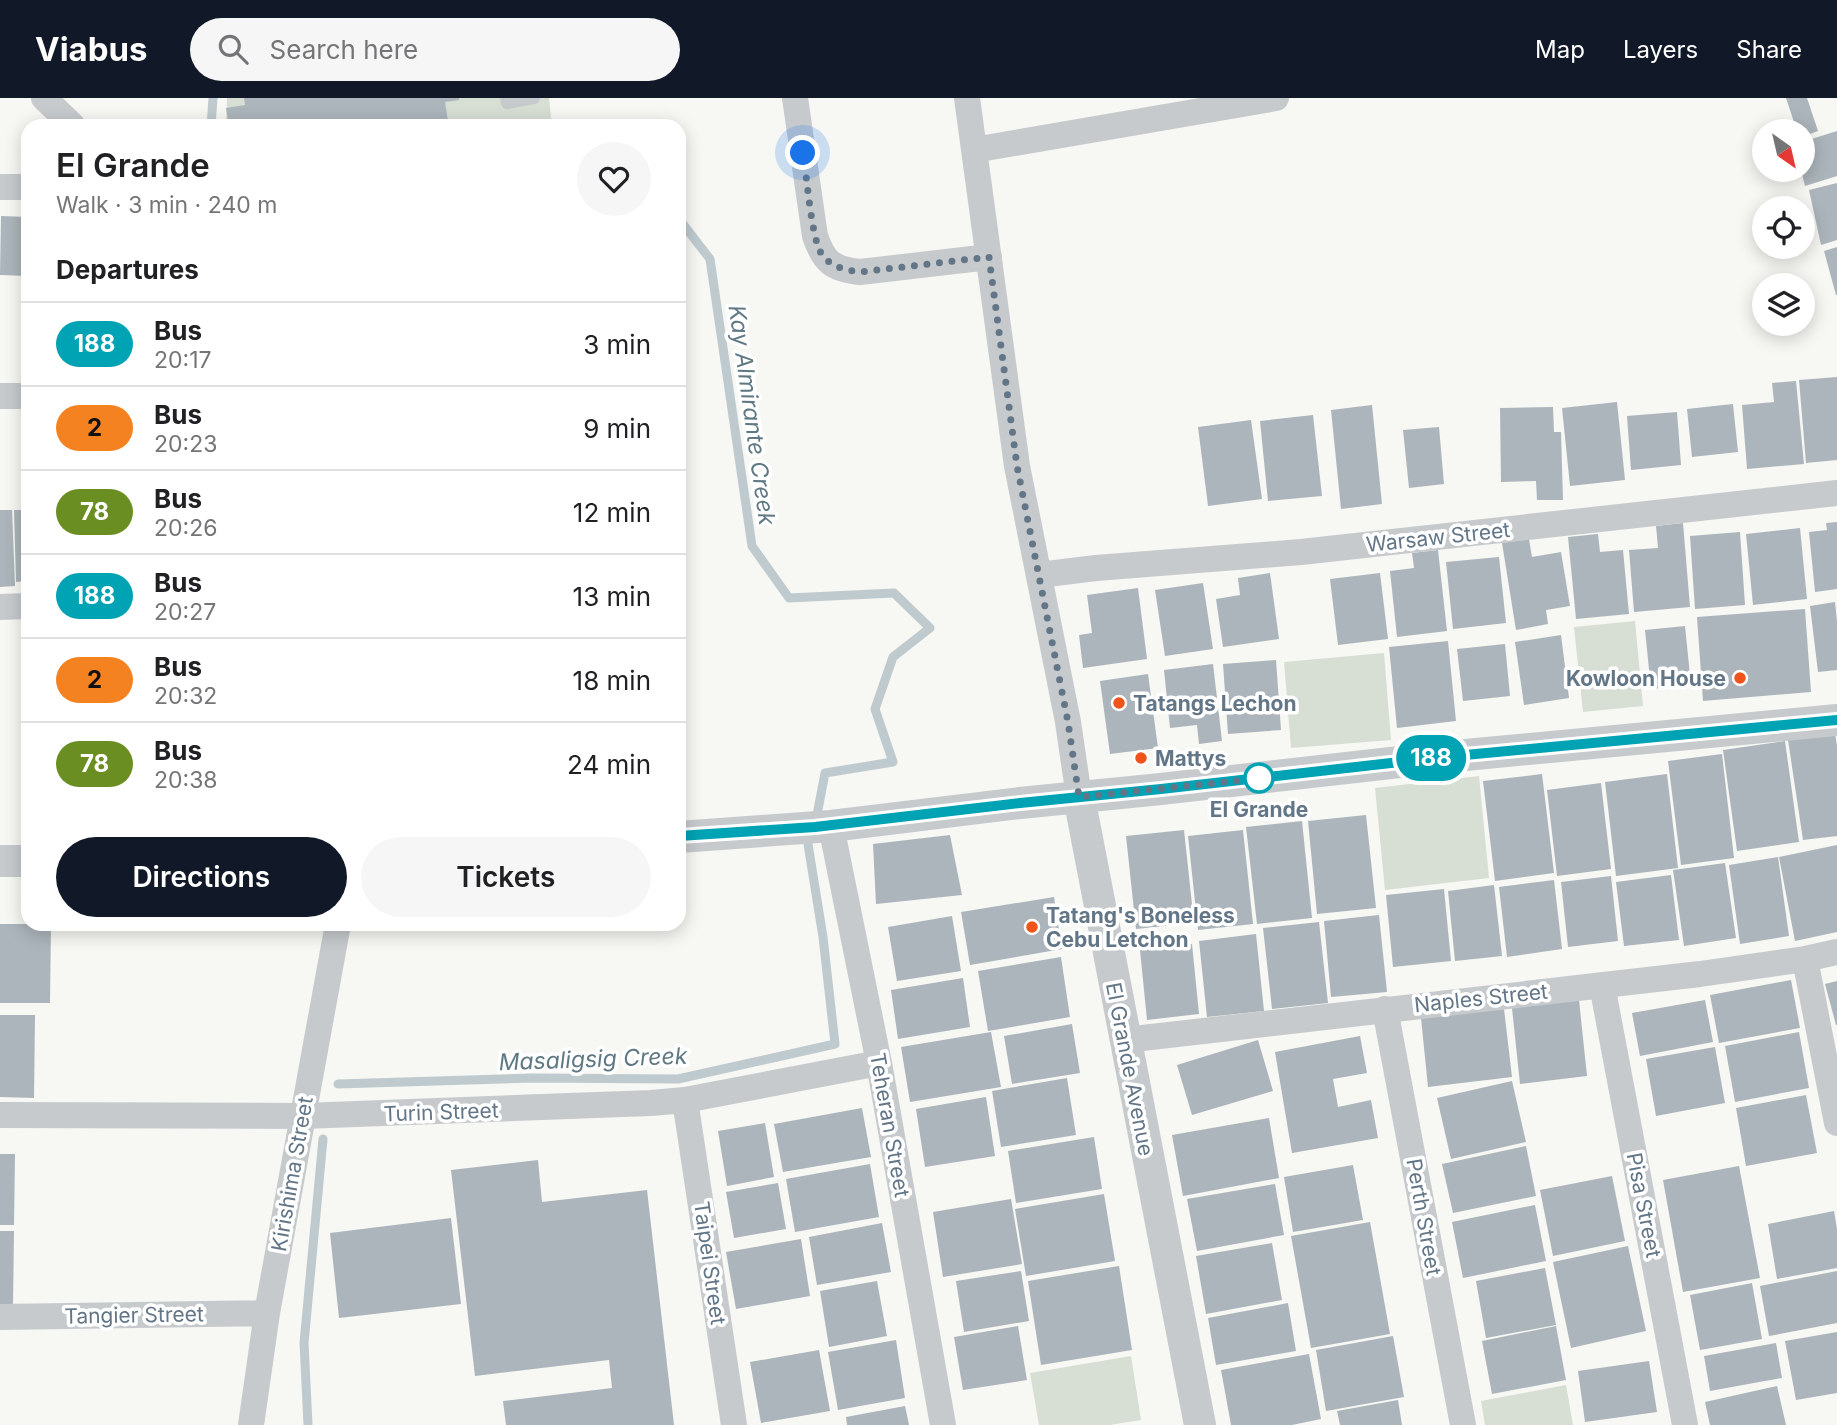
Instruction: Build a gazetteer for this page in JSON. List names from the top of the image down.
{
  "streets": {
    "street": [
      "Warsaw Street",
      "Naples Street",
      "El Grande Avenue",
      "Turin Street",
      "Teheran Street",
      "Kirishima Street",
      "Pisa Street",
      "Perth Street",
      "Taipei Street",
      "Tangier Street"
    ]
  },
  "crossings": [
    ["Warsaw Street", "El Grande Avenue"],
    ["Naples Street", "El Grande Avenue"],
    ["Naples Street", "Pisa Street"],
    ["Naples Street", "Perth Street"],
    ["Turin Street", "Teheran Street"],
    ["Turin Street", "Kirishima Street"],
    ["Turin Street", "Taipei Street"],
    ["Kirishima Street", "Tangier Street"]
  ],
  "water": ["Kay Almirante Creek", "Masaligsig Creek"],
  "places": [
    "Kowloon House",
    "Tatangs Lechon",
    "Mattys",
    "El Grande",
    "Tatang's Boneless Cebu Letchon"
  ],
  "lines": ["bus line 188"],
  "north": "bottom right",
  "page": {
    "header": "Viabus",
    "search": "Search here",
    "nav": ["Map", "Layers", "Share"],
    "on_map": "188",
    "heading": [
      ["El Grande", "Walk · 3 min · 240 m"],
      "Departures"
    ],
    "list": [
      {
        "mark": "188",
        "name": "Bus",
        "note": "20:17",
        "value": "3 min"
      },
      {
        "mark": "2",
        "name": "Bus",
        "note": "20:23",
        "value": "9 min"
      },
      {
        "mark": "78",
        "name": "Bus",
        "note": "20:26",
        "value": "12 min"
      },
      {
        "mark": "188",
        "name": "Bus",
        "note": "20:27",
        "value": "13 min"
      },
      {
        "mark": "2",
        "name": "Bus",
        "note": "20:32",
        "value": "18 min"
      },
      {
        "mark": "78",
        "name": "Bus",
        "note": "20:38",
        "value": "24 min"
      }
    ],
    "buttons": ["Directions", "Tickets"]
  }
}
